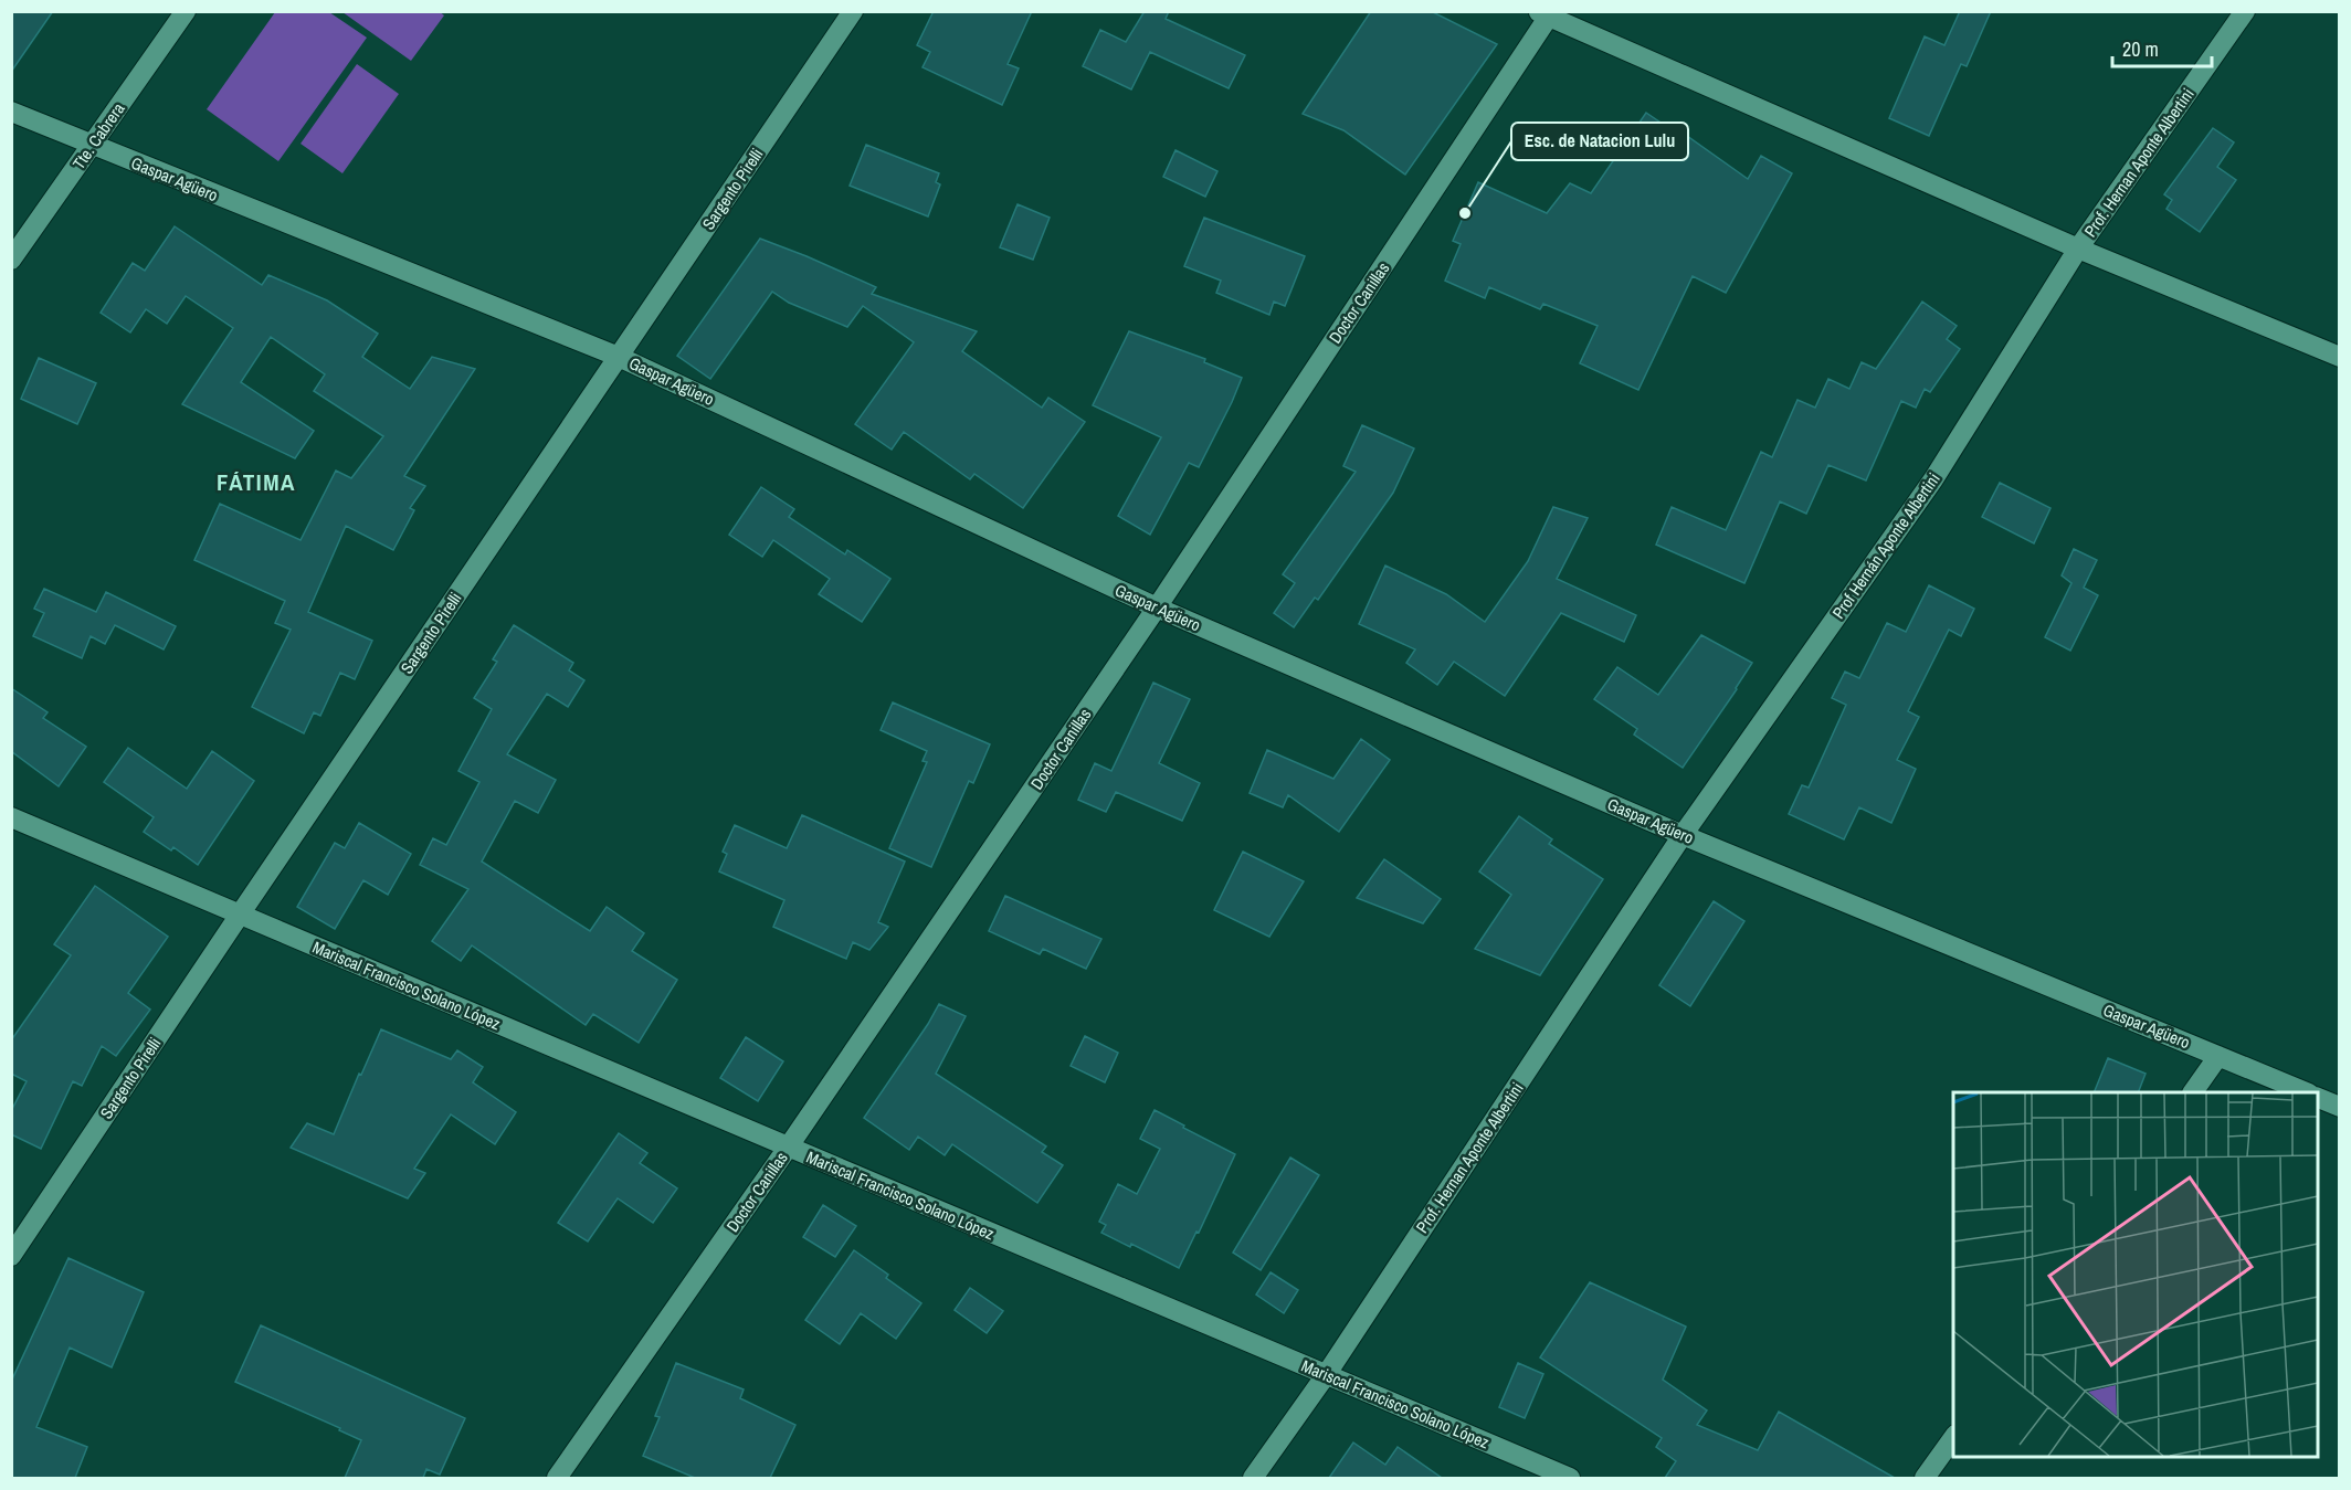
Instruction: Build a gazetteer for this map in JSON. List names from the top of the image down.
{
  "streets": {
    "street": [
      "Tte. Cabrera",
      "Prof. Hernan Aponte Albertini",
      "Gaspar Agüero",
      "Sargento Pirelli",
      "Doctor Canillas",
      "Prof Hernán Aponte Albertini",
      "Mariscal Francisco Solano López"
    ]
  },
  "crossings": [
    ["Tte. Cabrera", "Gaspar Agüero"],
    ["Prof. Hernan Aponte Albertini", "Gaspar Agüero"],
    ["Prof. Hernan Aponte Albertini", "Prof Hernán Aponte Albertini"],
    ["Prof. Hernan Aponte Albertini", "Mariscal Francisco Solano López"],
    ["Gaspar Agüero", "Sargento Pirelli"],
    ["Gaspar Agüero", "Doctor Canillas"],
    ["Gaspar Agüero", "Prof Hernán Aponte Albertini"],
    ["Sargento Pirelli", "Mariscal Francisco Solano López"],
    ["Doctor Canillas", "Mariscal Francisco Solano López"]
  ],
  "districts": ["FÁTIMA"],
  "places": ["Esc. de Natacion Lulu"],
  "scale_bar": "20 m"
}
